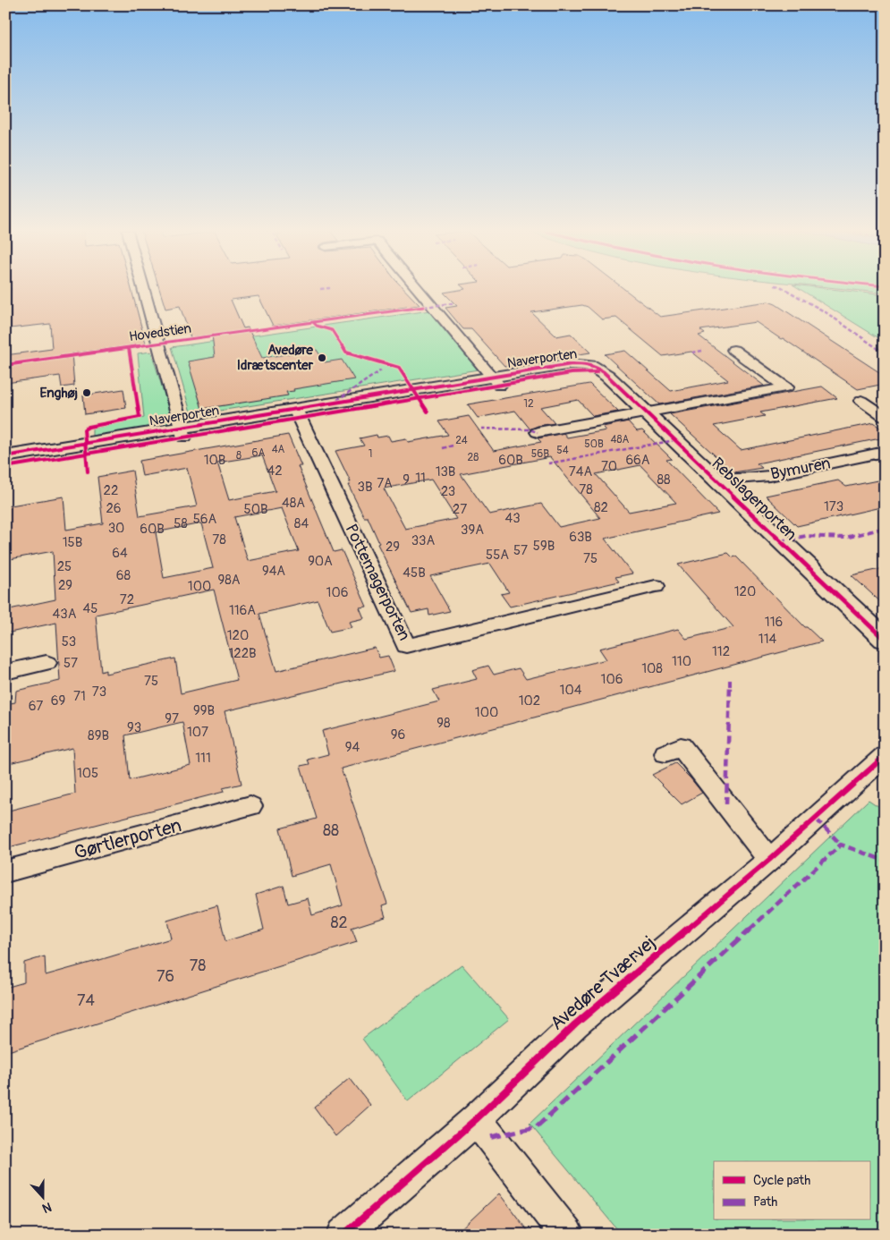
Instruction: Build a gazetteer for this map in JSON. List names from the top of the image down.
{
  "streets": {
    "street": [
      "Naverporten",
      "Bymuren",
      "Rebslagerporten",
      "Pottemagerporten",
      "Gørtlerporten",
      "Avedøre Tværvej"
    ],
    "cycle path": ["Hovedstien"]
  },
  "crossings": [
    ["Naverporten", "Rebslagerporten"],
    ["Naverporten", "Pottemagerporten"],
    ["Bymuren", "Rebslagerporten"]
  ],
  "places": ["Avedøre Idrætscenter", "Enghøj"],
  "house_numbers": [
    "12",
    "48A",
    "24",
    "50B",
    "4A",
    "54",
    "6A",
    "1",
    "56B",
    "8",
    "28",
    "10B",
    "60B",
    "66A",
    "70",
    "42",
    "13B",
    "74A",
    "11",
    "9",
    "88",
    "7A",
    "3B",
    "78",
    "22",
    "23",
    "48A",
    "173",
    "82",
    "26",
    "50B",
    "27",
    "43",
    "56A",
    "58",
    "84",
    "30",
    "60B",
    "39A",
    "63B",
    "78",
    "33A",
    "15B",
    "59B",
    "29",
    "57",
    "64",
    "55A",
    "75",
    "90A",
    "25",
    "94A",
    "45B",
    "68",
    "98A",
    "29",
    "100",
    "120",
    "106",
    "72",
    "45",
    "116A",
    "43A",
    "116",
    "120",
    "114",
    "53",
    "112",
    "122B",
    "110",
    "57",
    "108",
    "106",
    "75",
    "104",
    "73",
    "71",
    "69",
    "102",
    "67",
    "99B",
    "100",
    "97",
    "98",
    "93",
    "107",
    "96",
    "89B",
    "94",
    "111",
    "105",
    "88",
    "82",
    "78",
    "76",
    "74"
  ],
  "legend": ["Cycle path", "Path"],
  "north": "bottom"
}
